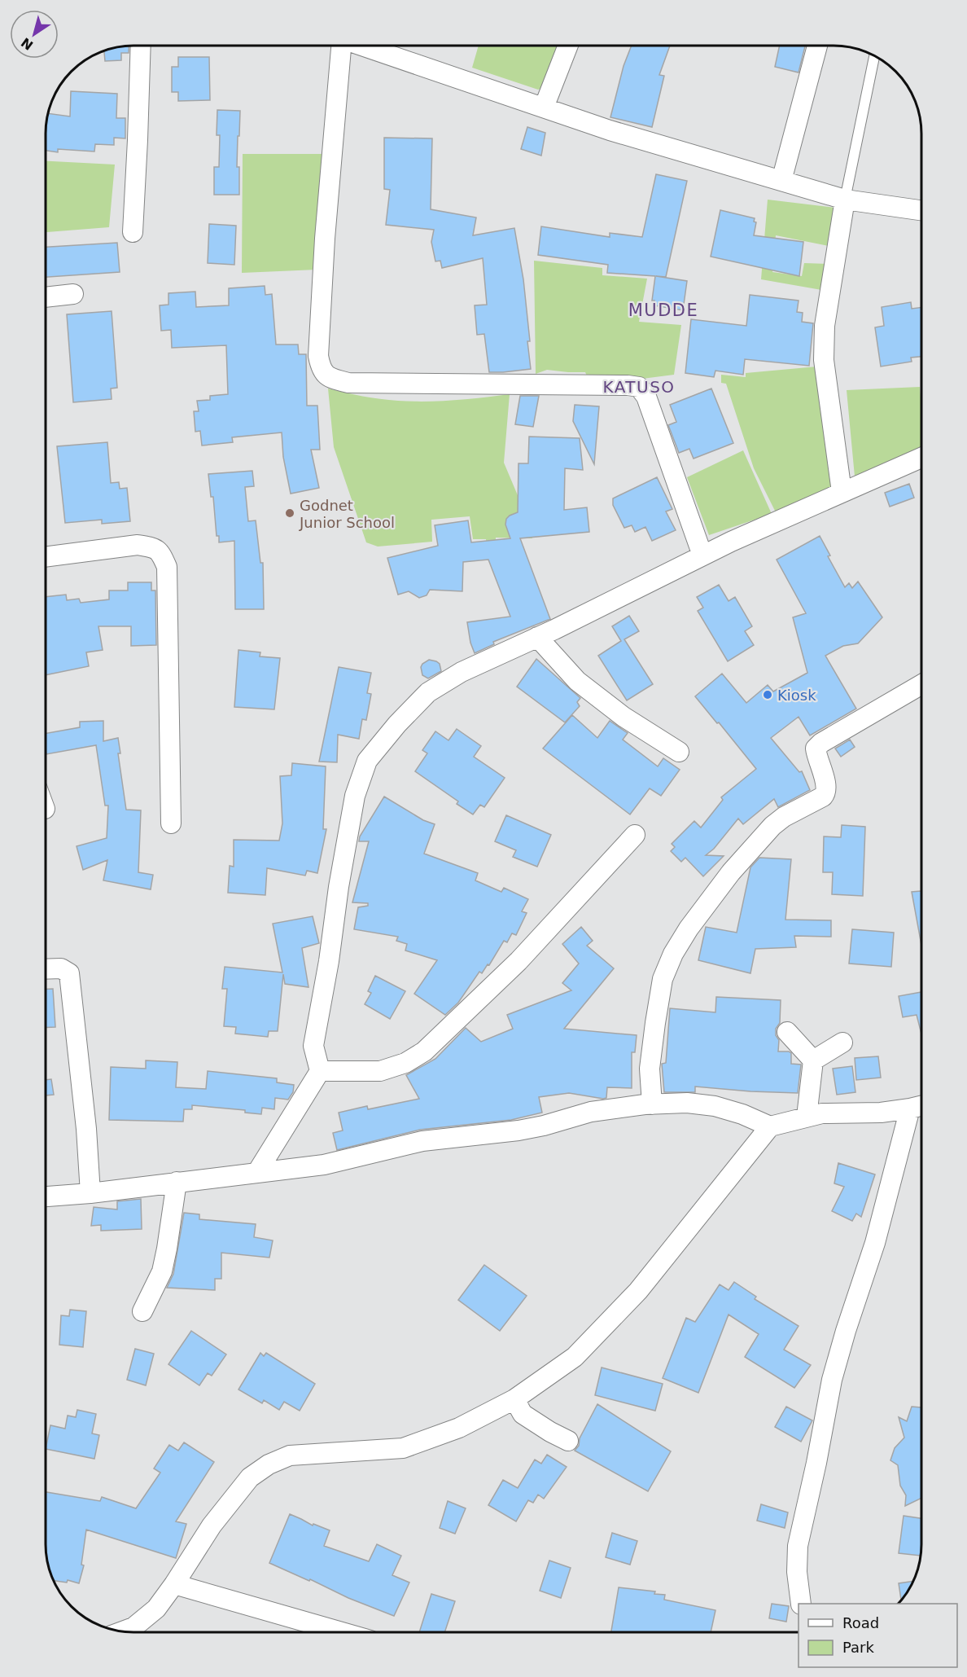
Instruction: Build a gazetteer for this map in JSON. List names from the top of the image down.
{
  "districts": ["MUDDE", "KATUSO"],
  "places": ["Godnet Junior School", "Kiosk"],
  "legend": ["Road", "Park"],
  "north": "bottom left"
}
